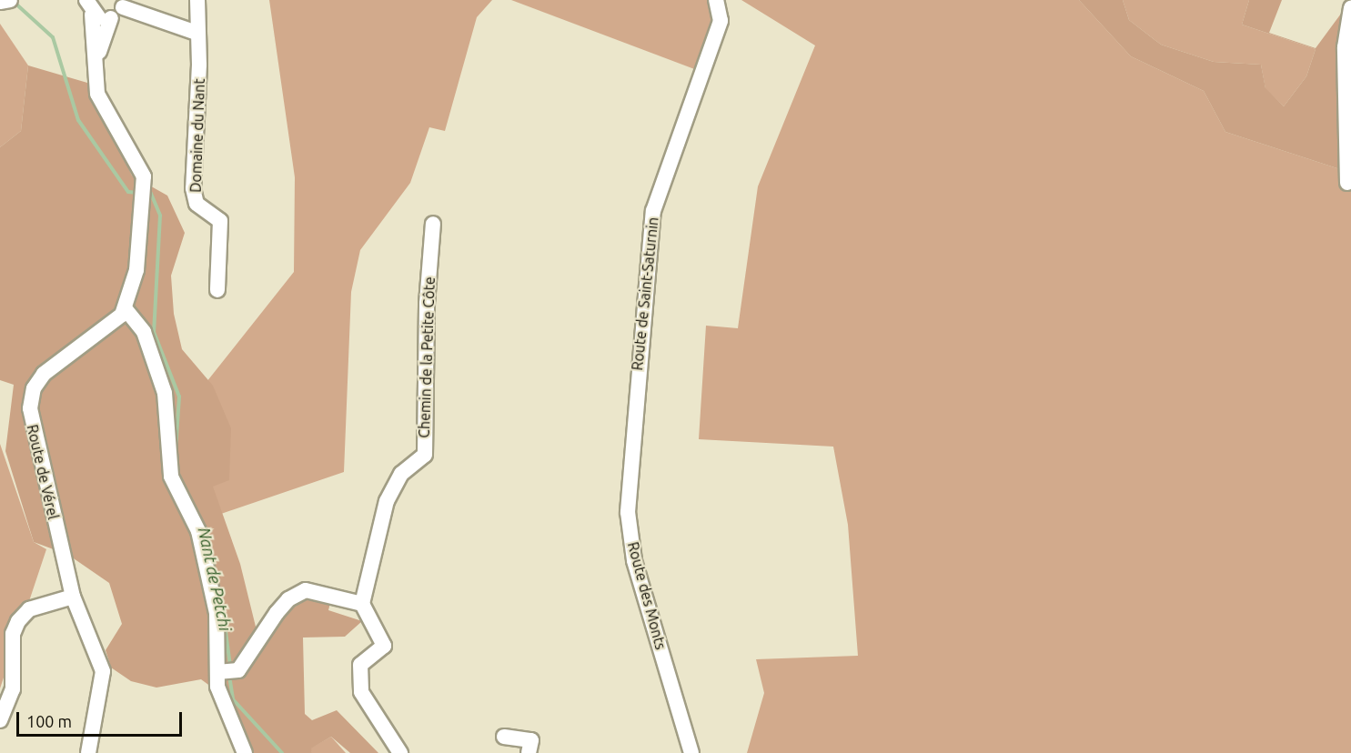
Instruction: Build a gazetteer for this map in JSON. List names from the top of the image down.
{
  "streets": {
    "street": [
      "Domaine du Nant",
      "Route de Saint-Saturnin",
      "Chemin de la Petite Côte",
      "Route de Vérel",
      "Route des Monts"
    ]
  },
  "crossings": [
    ["Route de Saint-Saturnin", "Route des Monts"]
  ],
  "water": ["Nant de Petchi"],
  "scale_bar": "100 m"
}
